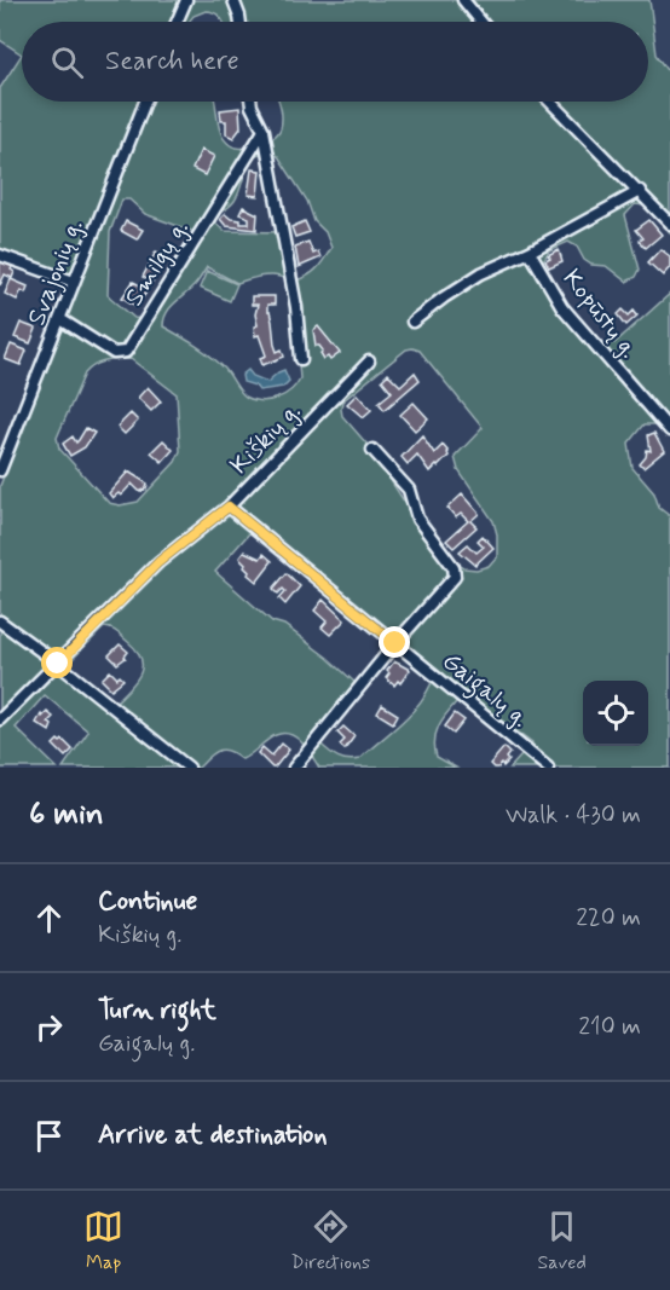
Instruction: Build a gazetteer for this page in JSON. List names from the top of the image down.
{
  "streets": {
    "street": [
      "Smilgų g.",
      "Svajonių g.",
      "Kopūstų g.",
      "Kiškių g.",
      "Gaigalų g."
    ]
  },
  "crossings": [
    ["Smilgų g.", "Svajonių g."],
    ["Kiškių g.", "Gaigalų g."]
  ],
  "page": {
    "search": "Search here",
    "heading": ["6 min", "Walk · 430 m"],
    "list": [
      ["Continue", "Kiškių g.", "220 m"],
      ["Turn right", "Gaigalų g.", "210 m"],
      "Arrive at destination"
    ],
    "nav": ["Map", "Directions", "Saved"]
  }
}
